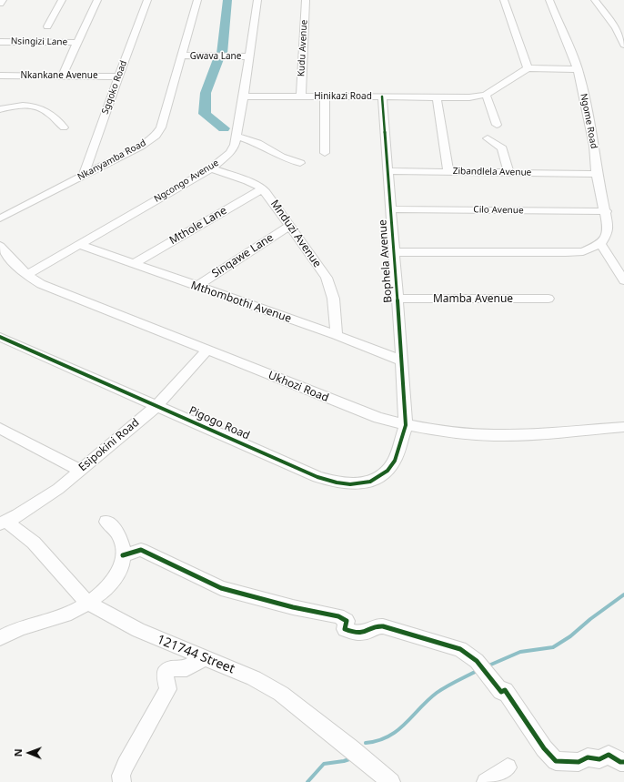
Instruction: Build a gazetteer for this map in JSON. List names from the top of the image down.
{
  "streets": {
    "street": [
      "Nsingizi Lane",
      "Kudu Avenue",
      "Gwava Lane",
      "Nkankane Avenue",
      "Sgqoko Road",
      "Hinikazi Road",
      "Ngome Road",
      "Nkanyamba Road",
      "Zibandlela Avenue",
      "Ngcongo Avenue",
      "Cilo Avenue",
      "Mthole Lane",
      "Mnduzi Avenue",
      "Sinqawe Lane",
      "Bophela Avenue",
      "Mamba Avenue",
      "Mthombothi Avenue",
      "Ukhozi Road",
      "Pigogo Road",
      "Esipokini Road",
      "121744 Street"
    ]
  },
  "crossings": [
    ["Kudu Avenue", "Hinikazi Road"],
    ["Gwava Lane", "Nkanyamba Road"],
    ["Gwava Lane", "Ngcongo Avenue"],
    ["Nkankane Avenue", "Sgqoko Road"],
    ["Sgqoko Road", "Nkanyamba Road"],
    ["Hinikazi Road", "Ngcongo Avenue"],
    ["Hinikazi Road", "Bophela Avenue"],
    ["Ngome Road", "Zibandlela Avenue"],
    ["Ngome Road", "Cilo Avenue"],
    ["Zibandlela Avenue", "Bophela Avenue"],
    ["Ngcongo Avenue", "Mthombothi Avenue"],
    ["Ngcongo Avenue", "Ukhozi Road"],
    ["Cilo Avenue", "Bophela Avenue"],
    ["Mthole Lane", "Mnduzi Avenue"],
    ["Mthole Lane", "Mthombothi Avenue"],
    ["Mnduzi Avenue", "Sinqawe Lane"],
    ["Mnduzi Avenue", "Mthombothi Avenue"],
    ["Sinqawe Lane", "Mthombothi Avenue"],
    ["Bophela Avenue", "Mamba Avenue"],
    ["Bophela Avenue", "Mthombothi Avenue"],
    ["Bophela Avenue", "Ukhozi Road"],
    ["Bophela Avenue", "Pigogo Road"],
    ["Ukhozi Road", "Pigogo Road"],
    ["Ukhozi Road", "Esipokini Road"],
    ["Pigogo Road", "Esipokini Road"],
    ["Esipokini Road", "121744 Street"]
  ],
  "north": "left"
}
